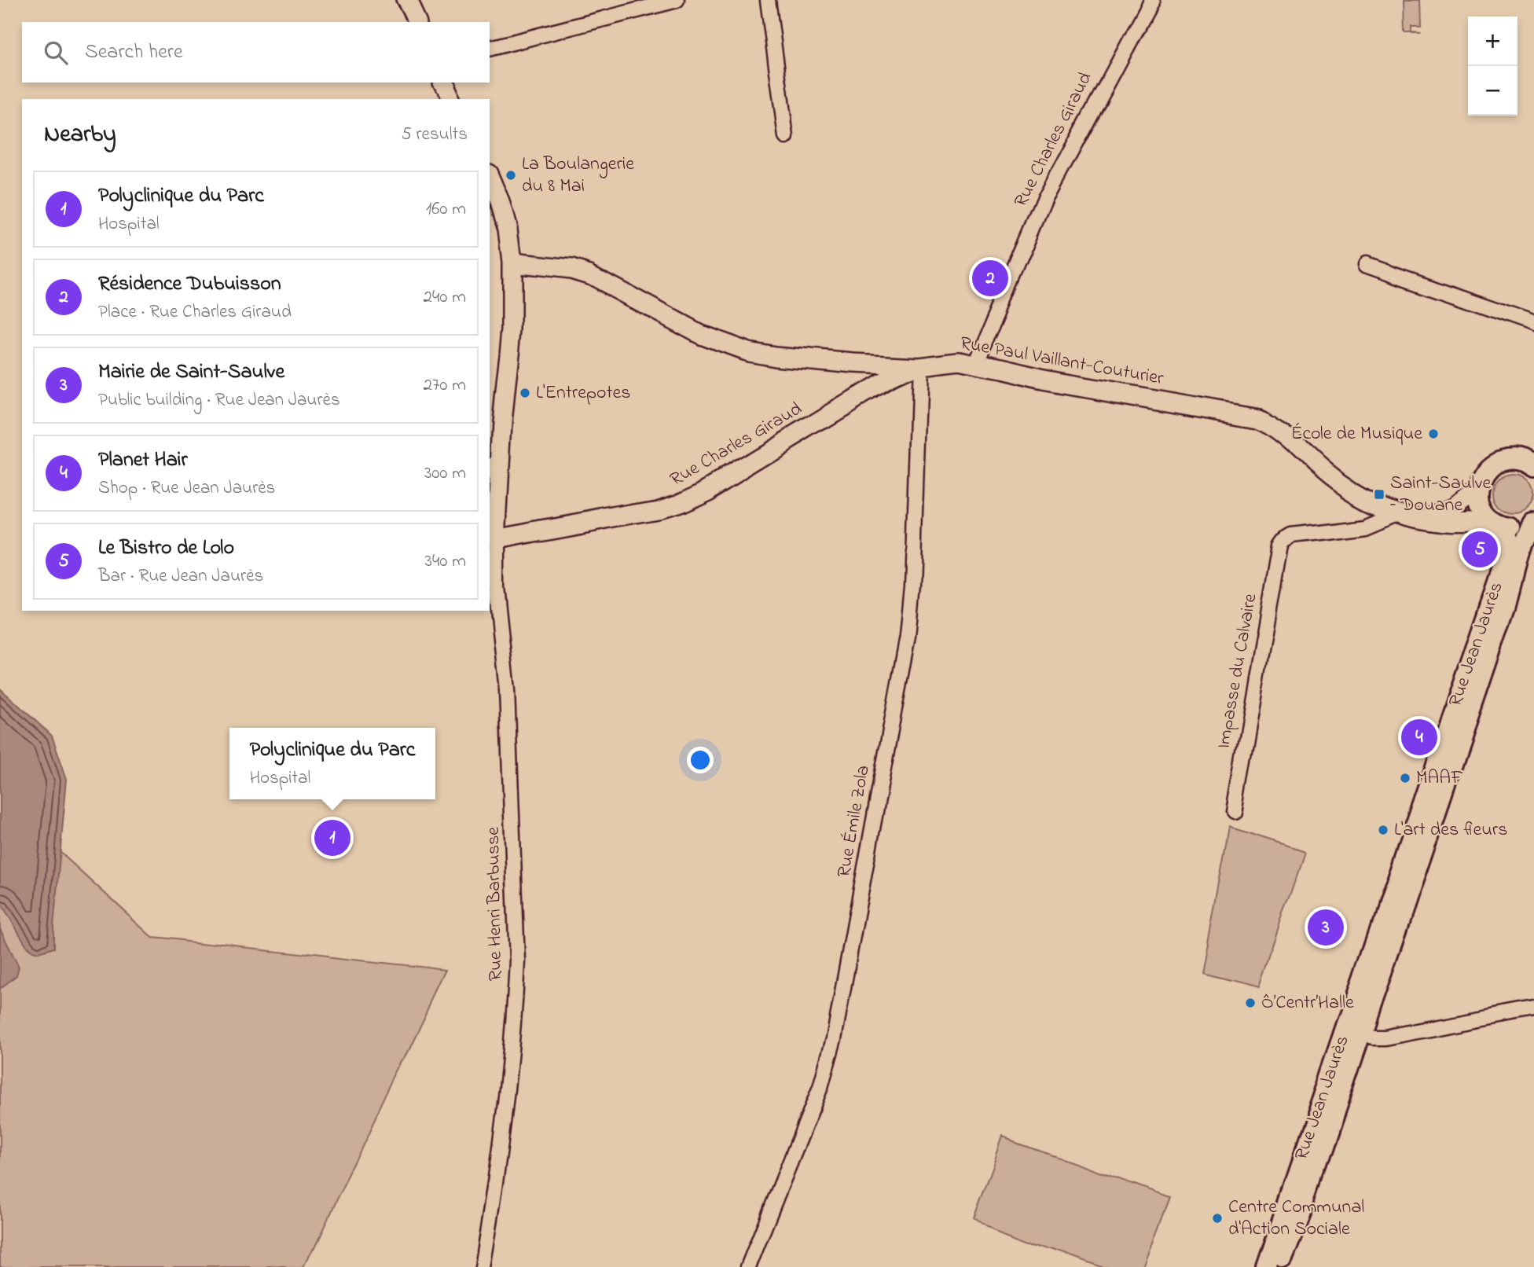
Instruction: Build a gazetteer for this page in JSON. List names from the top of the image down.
{
  "streets": {
    "main road": ["Rue Jean Jaurès"],
    "street": [
      "Rue Charles Giraud",
      "Rue Paul Vaillant-Couturier",
      "Impasse du Calvaire",
      "Rue Émile Zola",
      "Rue Henri Barbusse"
    ]
  },
  "crossings": [
    ["Rue Charles Giraud", "Rue Paul Vaillant-Couturier"],
    ["Rue Charles Giraud", "Rue Émile Zola"],
    ["Rue Charles Giraud", "Rue Henri Barbusse"],
    ["Rue Paul Vaillant-Couturier", "Rue Jean Jaurès"],
    ["Rue Paul Vaillant-Couturier", "Impasse du Calvaire"],
    ["Rue Paul Vaillant-Couturier", "Rue Émile Zola"]
  ],
  "places": {
    "other": [
      "La Boulangerie du 8 Mai",
      "L'Entrepotes",
      "École de Musique",
      "MAAF",
      "L'art des fleurs",
      "Ô’Centr’Halle",
      "Centre Communal d'Action Sociale"
    ],
    "transit": ["Saint-Saulve – Douane"]
  },
  "page": {
    "map_buttons": ["+", "−"],
    "search": "Search here",
    "heading": ["Nearby", "5 results"],
    "list": [
      {
        "mark": "1",
        "name": "Polyclinique du Parc",
        "note": "Hospital",
        "value": "160 m"
      },
      {
        "mark": "2",
        "name": "Résidence Dubuisson",
        "note": "Place · Rue Charles Giraud",
        "value": "240 m"
      },
      {
        "mark": "3",
        "name": "Mairie de Saint-Saulve",
        "note": "Public building · Rue Jean Jaurès",
        "value": "270 m"
      },
      {
        "mark": "4",
        "name": "Planet Hair",
        "note": "Shop · Rue Jean Jaurès",
        "value": "300 m"
      },
      {
        "mark": "5",
        "name": "Le Bistro de Lolo",
        "note": "Bar · Rue Jean Jaurès",
        "value": "340 m"
      }
    ],
    "pins": [
      "2",
      "5",
      "4",
      "1",
      "3"
    ],
    "popup": ["Polyclinique du Parc", "Hospital"]
  }
}
